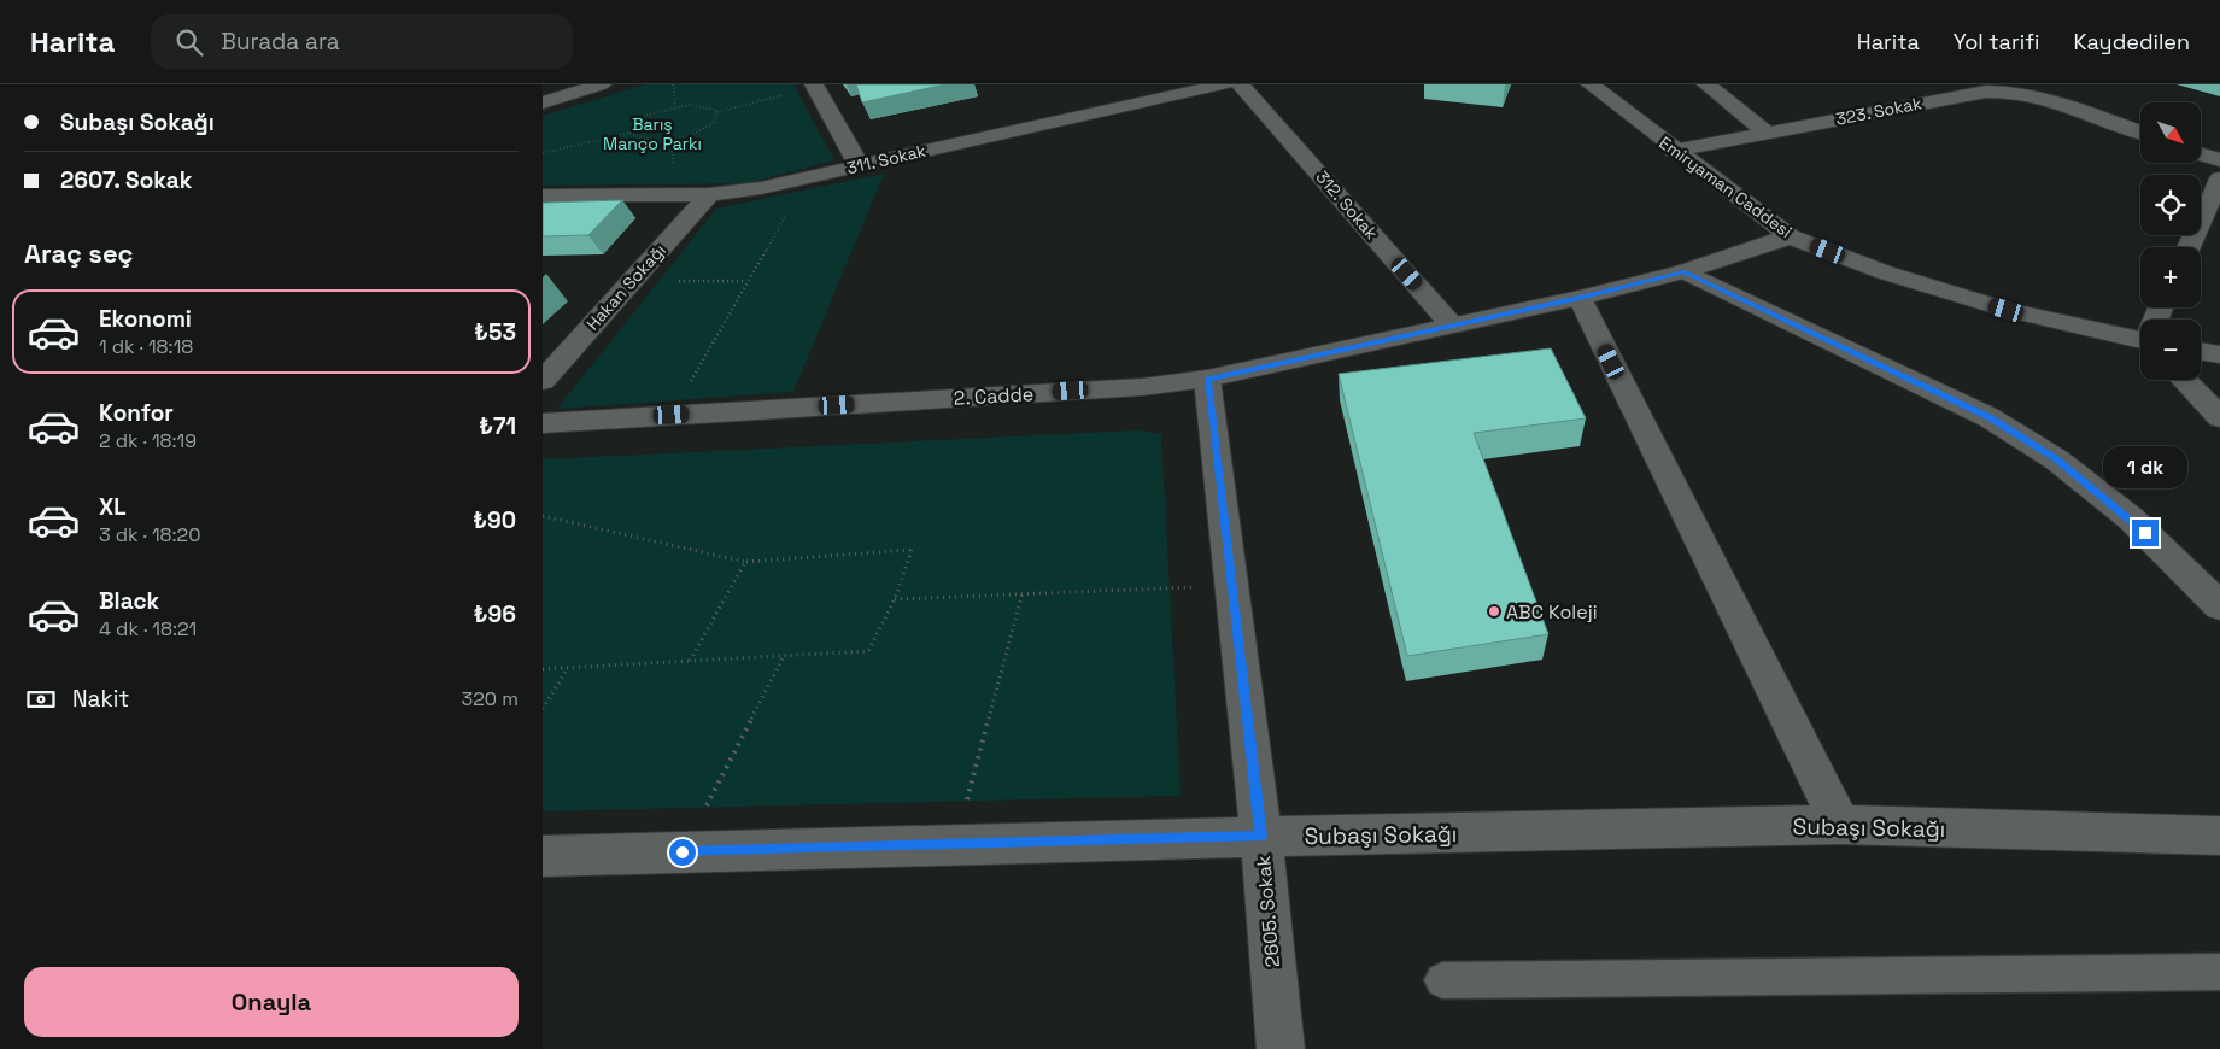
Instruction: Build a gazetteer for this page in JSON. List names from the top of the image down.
{
  "streets": {
    "street": [
      "323. Sokak",
      "311. Sokak",
      "Emiryaman Caddesi",
      "312. Sokak",
      "Hakan Sokağı",
      "2. Cadde",
      "Subaşı Sokağı",
      "2605. Sokak"
    ]
  },
  "crossings": [
    ["323. Sokak", "Emiryaman Caddesi"],
    ["311. Sokak", "Hakan Sokağı"],
    ["Emiryaman Caddesi", "2. Cadde"],
    ["312. Sokak", "2. Cadde"],
    ["2. Cadde", "2605. Sokak"],
    ["Subaşı Sokağı", "2605. Sokak"]
  ],
  "parks": ["Barış Manço Parkı"],
  "places": ["ABC Koleji"],
  "north": "bottom right",
  "page": {
    "header": "Harita",
    "search": "Burada ara",
    "nav": ["Harita", "Yol tarifi", "Kaydedilen"],
    "banner": ["Subaşı Sokağı", "2607. Sokak"],
    "map_buttons": ["+", "−"],
    "heading": "Araç seç",
    "list": [
      {
        "name": "Ekonomi",
        "note": "1 dk · 18:18",
        "value": "₺53"
      },
      {
        "name": "Konfor",
        "note": "2 dk · 18:19",
        "value": "₺71"
      },
      {
        "name": "XL",
        "note": "3 dk · 18:20",
        "value": "₺90"
      },
      {
        "name": "Black",
        "note": "4 dk · 18:21",
        "value": "₺96"
      }
    ],
    "bubble": "1 dk",
    "pay": ["Nakit", "320 m"],
    "buttons": "Onayla"
  }
}
